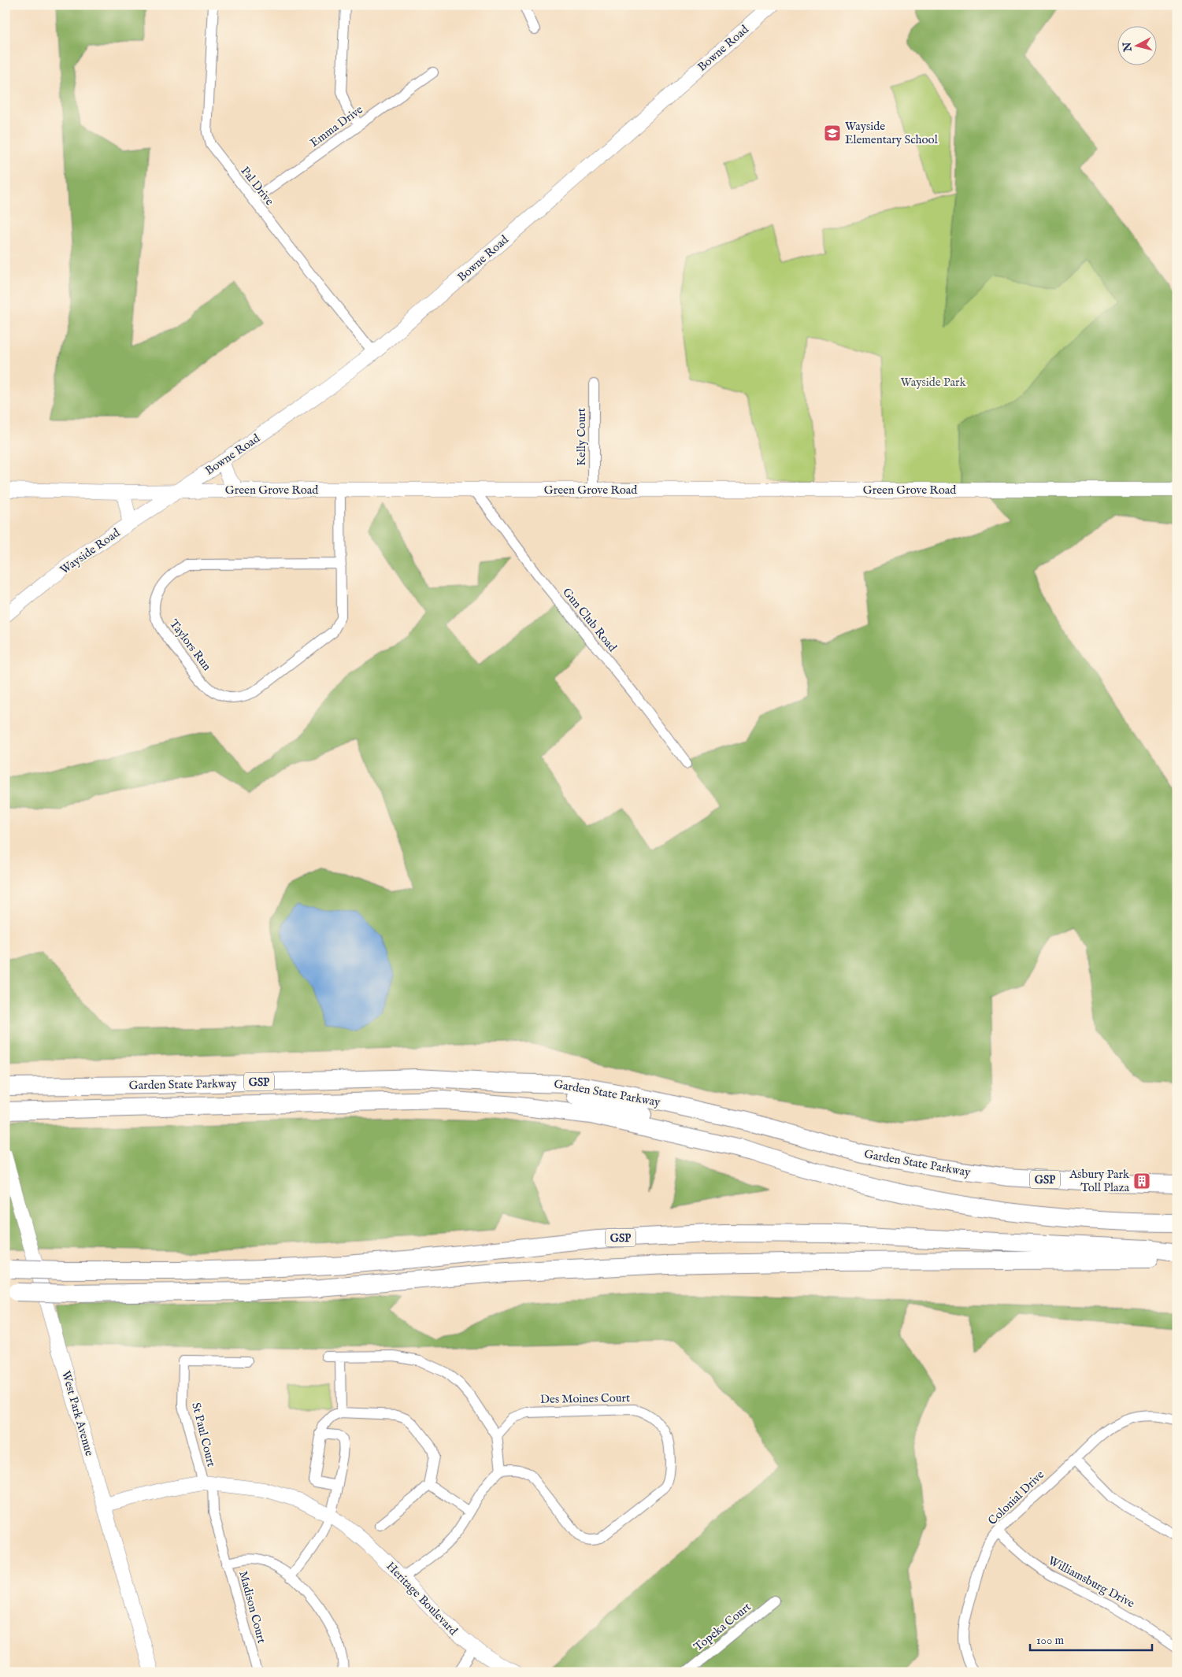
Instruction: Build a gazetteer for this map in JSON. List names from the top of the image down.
{
  "streets": {
    "highway": ["GSP", "Garden State Parkway"],
    "street": [
      "Bowne Road",
      "Emma Drive",
      "Pal Drive",
      "Kelly Court",
      "Green Grove Road",
      "Wayside Road",
      "Gun Club Road",
      "Taylors Run",
      "Des Moines Court",
      "West Park Avenue",
      "St Paul Court",
      "Colonial Drive",
      "Williamsburg Drive",
      "Heritage Boulevard",
      "Madison Court",
      "Topeka Court"
    ]
  },
  "crossings": [
    ["Bowne Road", "Pal Drive"],
    ["Bowne Road", "Green Grove Road"],
    ["Bowne Road", "Wayside Road"],
    ["Emma Drive", "Pal Drive"],
    ["Kelly Court", "Green Grove Road"],
    ["Green Grove Road", "Wayside Road"],
    ["Green Grove Road", "Gun Club Road"],
    ["Green Grove Road", "Taylors Run"],
    ["West Park Avenue", "Heritage Boulevard"],
    ["St Paul Court", "Heritage Boulevard"],
    ["Colonial Drive", "Williamsburg Drive"]
  ],
  "parks": ["Wayside Park"],
  "places": {
    "school or university": ["Wayside Elementary School"],
    "building": ["Asbury Park Toll Plaza"]
  },
  "scale_bar": "100 m",
  "north": "left"
}
